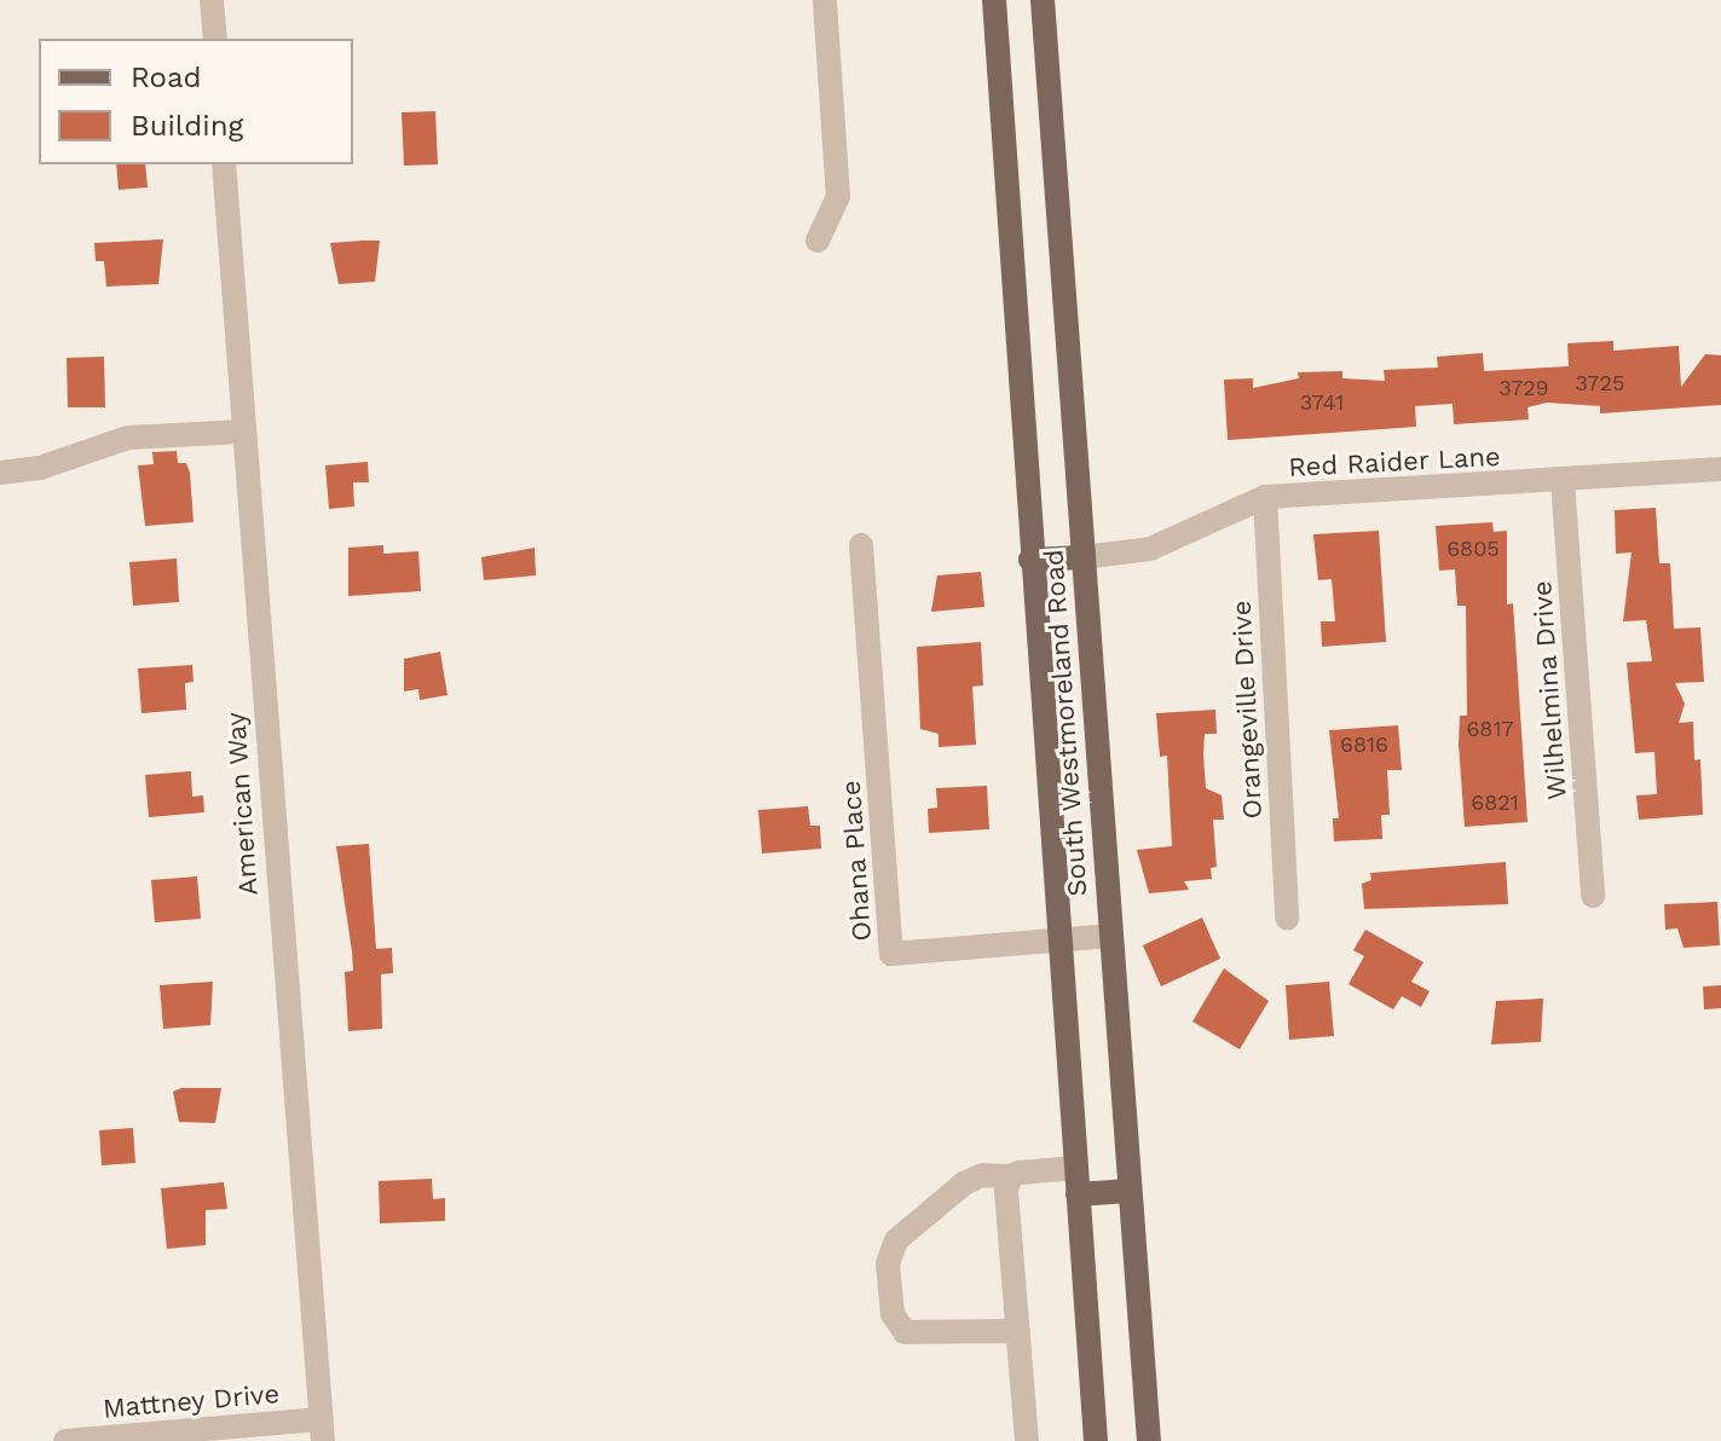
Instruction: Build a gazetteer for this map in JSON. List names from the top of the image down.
{
  "streets": {
    "main road": ["South Westmoreland Road"],
    "street": [
      "Red Raider Lane",
      "Wilhelmina Drive",
      "Orangeville Drive",
      "American Way",
      "Ohana Place",
      "Mattney Drive"
    ]
  },
  "crossings": [
    ["Red Raider Lane", "Wilhelmina Drive"],
    ["Red Raider Lane", "Orangeville Drive"],
    ["Red Raider Lane", "South Westmoreland Road"],
    ["South Westmoreland Road", "Ohana Place"],
    ["American Way", "Mattney Drive"]
  ],
  "house_numbers": [
    "3725",
    "3729",
    "3741",
    "6805",
    "6817",
    "6816",
    "6821"
  ],
  "legend": ["Road", "Building"]
}
